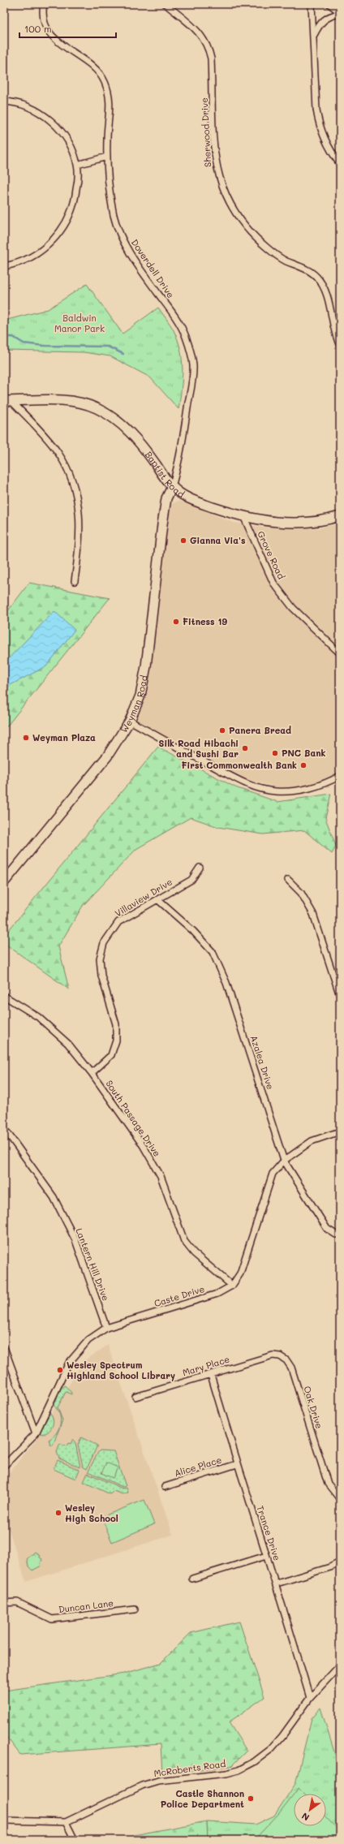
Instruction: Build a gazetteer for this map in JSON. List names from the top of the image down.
{
  "streets": {
    "street": [
      "Sherwood Drive",
      "Doverdell Drive",
      "Baptist Road",
      "Grove Road",
      "Weyman Road",
      "Villaview Drive",
      "Azalea Drive",
      "South Passage Drive",
      "Lantern Hill Drive",
      "Caste Drive",
      "Mary Place",
      "Oak Drive",
      "Alice Place",
      "Trance Drive",
      "Duncan Lane",
      "McRoberts Road"
    ]
  },
  "crossings": [
    ["Doverdell Drive", "Baptist Road"],
    ["Doverdell Drive", "Weyman Road"],
    ["Baptist Road", "Grove Road"],
    ["Baptist Road", "Weyman Road"],
    ["Villaview Drive", "Azalea Drive"],
    ["Villaview Drive", "South Passage Drive"],
    ["Azalea Drive", "Caste Drive"],
    ["South Passage Drive", "Caste Drive"],
    ["Lantern Hill Drive", "Caste Drive"],
    ["Mary Place", "Oak Drive"],
    ["Mary Place", "Trance Drive"],
    ["Alice Place", "Trance Drive"],
    ["Trance Drive", "McRoberts Road"]
  ],
  "parks": ["Baldwin Manor Park"],
  "places": [
    "Gianna Via's",
    "Fitness 19",
    "Panera Bread",
    "Weyman Plaza",
    "Silk Road Hibachi and Sushi Bar",
    "PNC Bank",
    "First Commonwealth Bank",
    "Wesley Spectrum Highland School Library",
    "Wesley High School",
    "Castle Shannon Police Department"
  ],
  "scale_bar": "100 m",
  "north": "bottom left"
}
